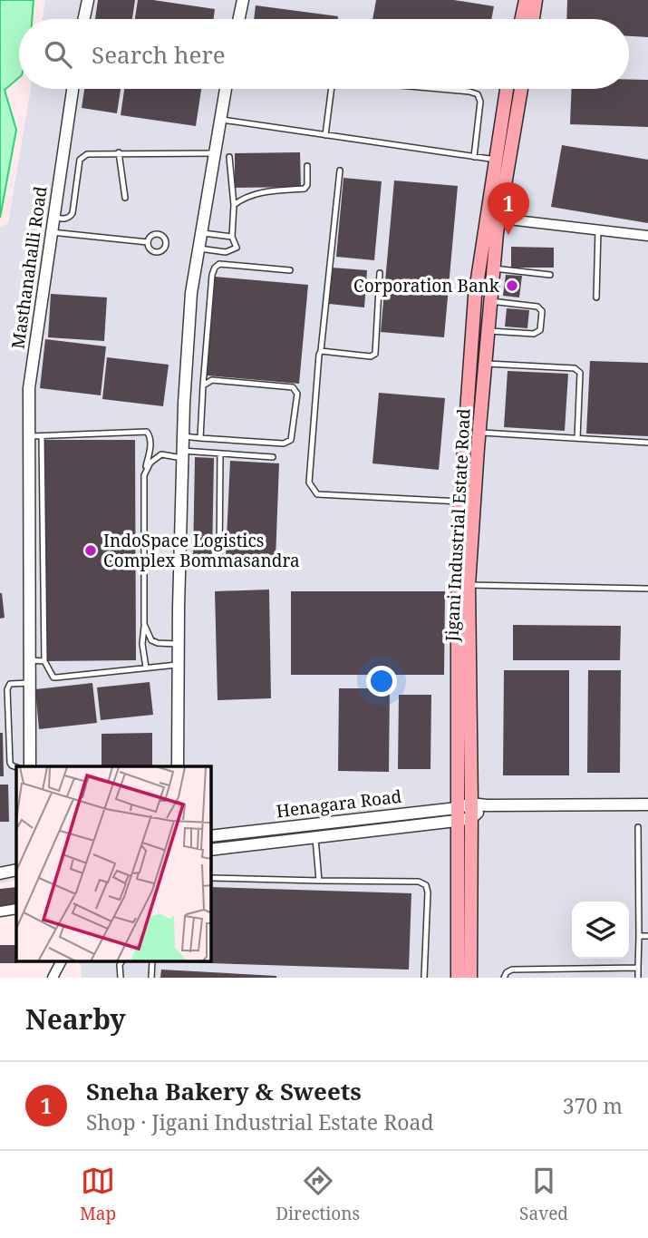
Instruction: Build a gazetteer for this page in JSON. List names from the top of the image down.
{
  "streets": {
    "main road": ["Jigani Industrial Estate Road"],
    "street": ["Masthanahalli Road", "Henagara Road"]
  },
  "crossings": [
    ["Jigani Industrial Estate Road", "Henagara Road"]
  ],
  "places": ["Corporation Bank", "IndoSpace Logistics Complex Bommasandra"],
  "page": {
    "search": "Search here",
    "pins": "1",
    "heading": "Nearby",
    "list": [
      {
        "mark": "1",
        "name": "Sneha Bakery & Sweets",
        "note": "Shop · Jigani Industrial Estate Road",
        "value": "370 m"
      }
    ],
    "nav": ["Map", "Directions", "Saved"]
  }
}
